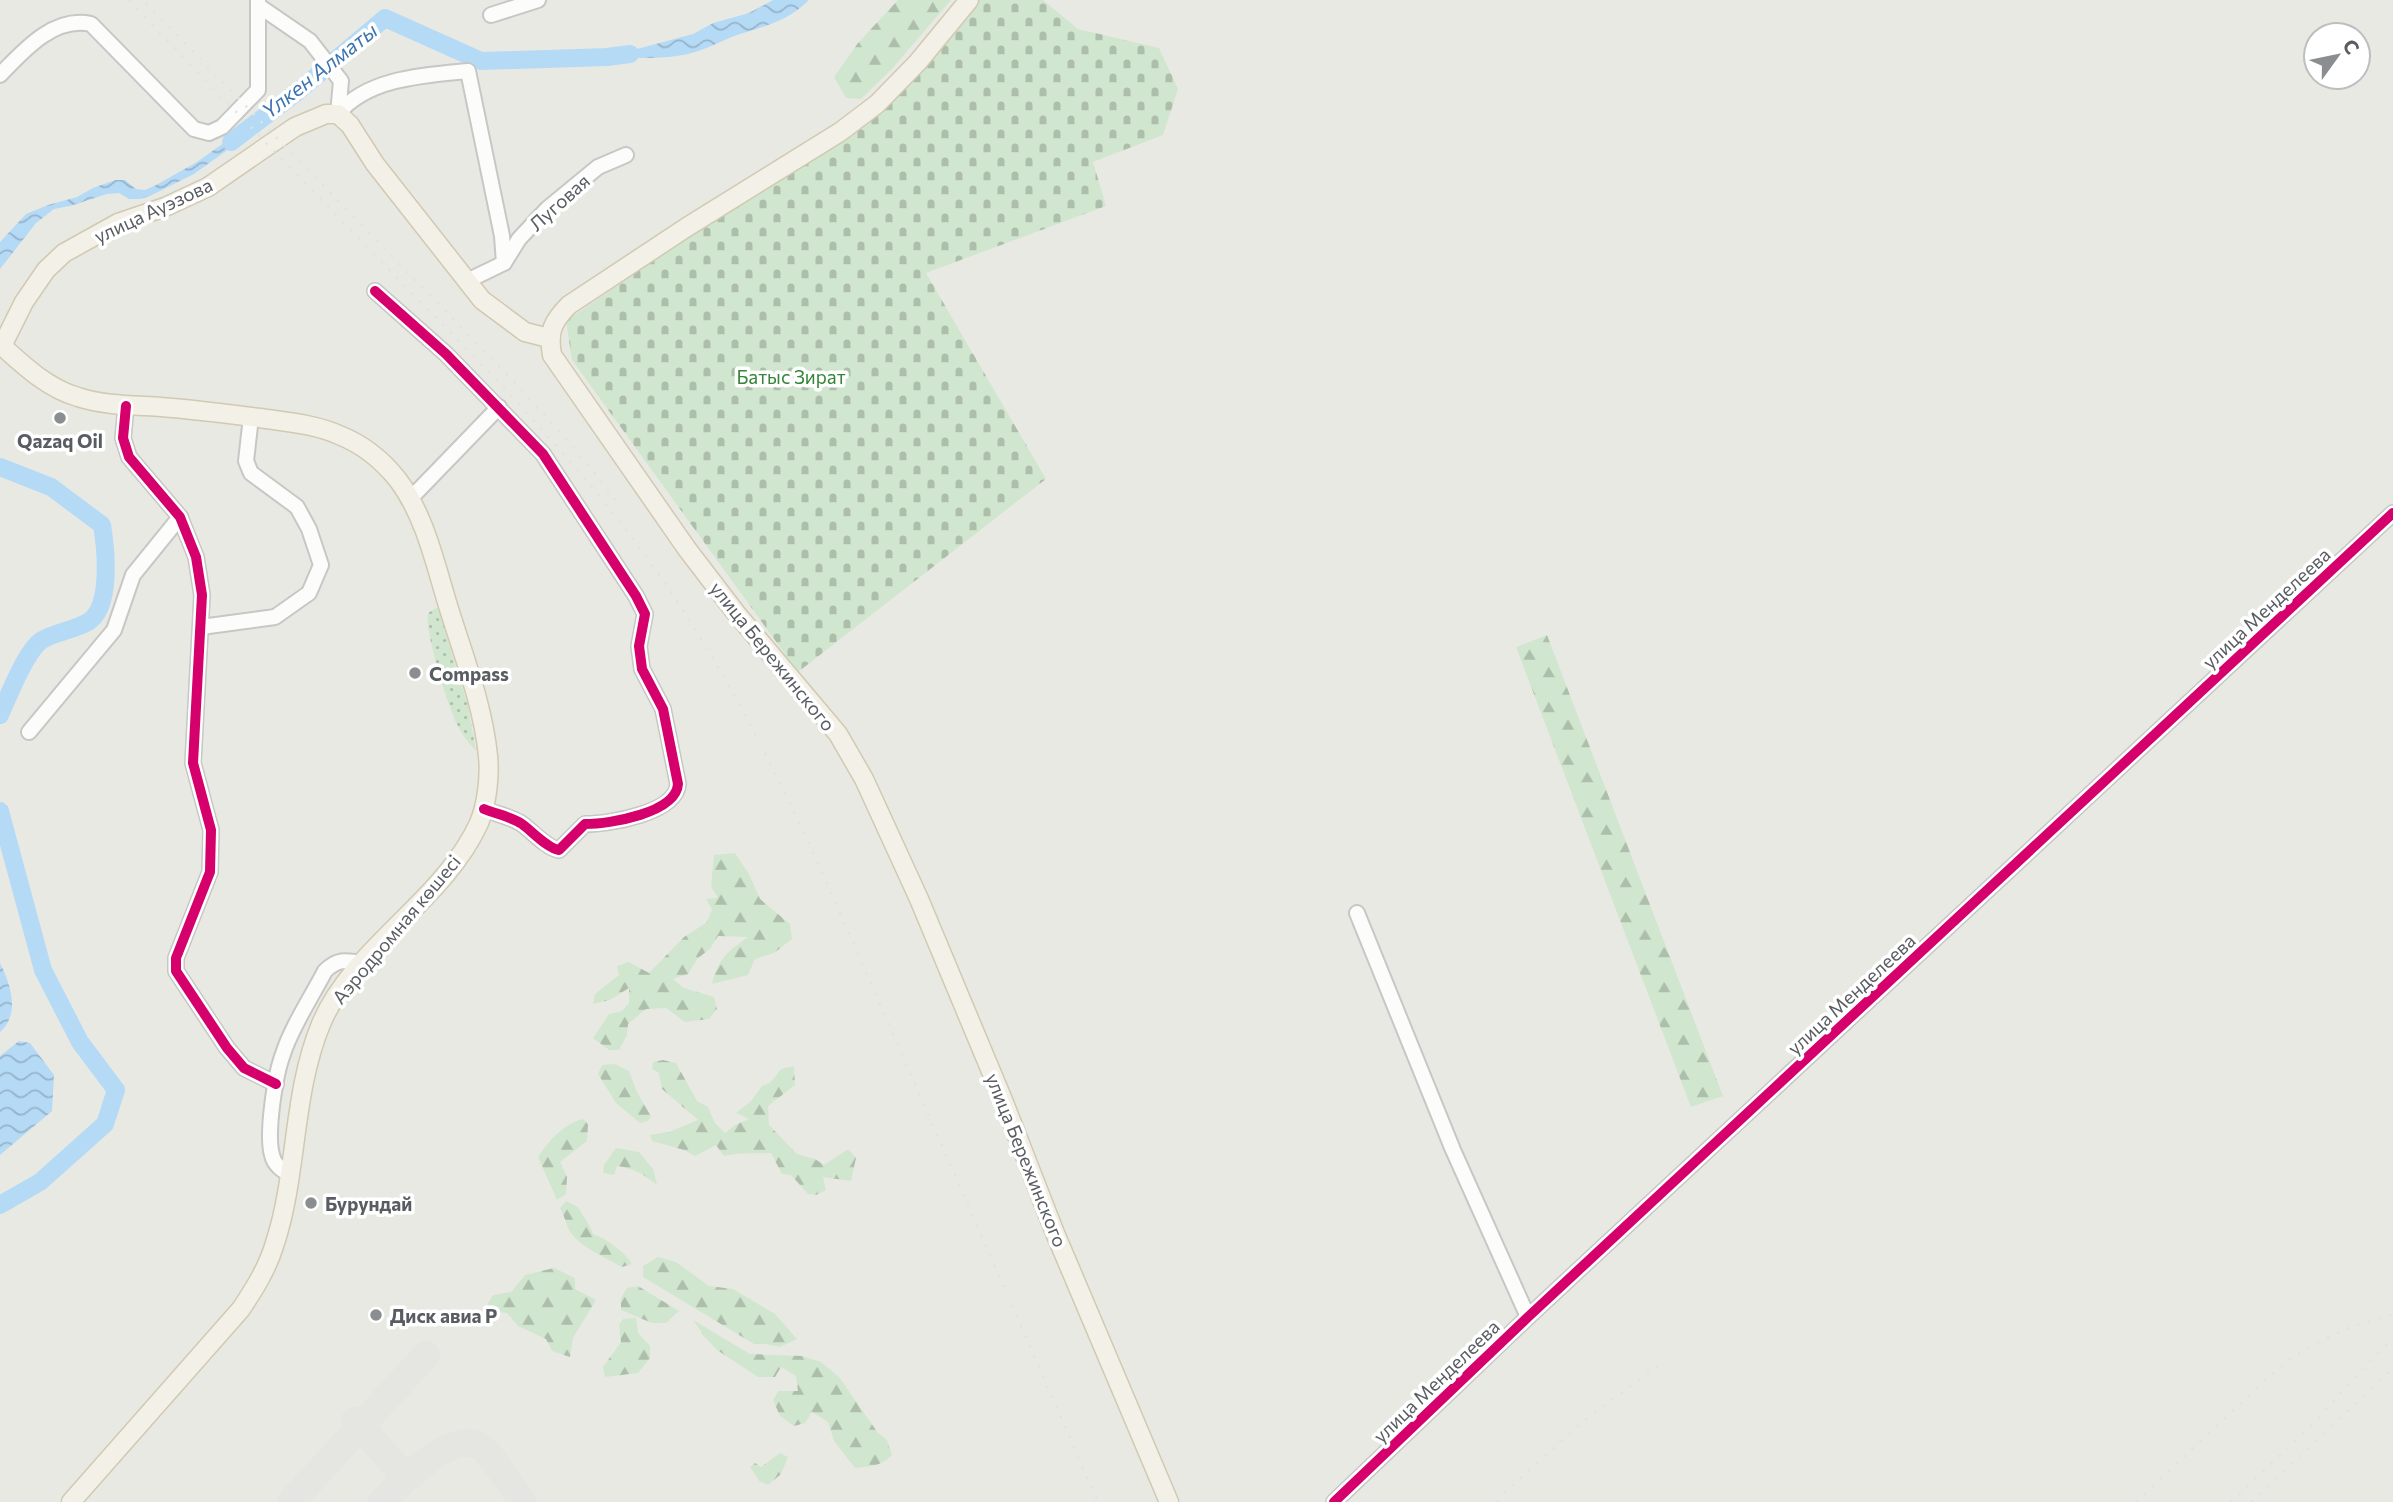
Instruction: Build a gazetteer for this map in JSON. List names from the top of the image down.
{
  "streets": {
    "main road": ["улица Ауэзова", "улица Бережинского", "Аэродромная көшесі"],
    "street": ["Луговая", "улица Менделеева"]
  },
  "crossings": [
    ["улица Ауэзова", "Аэродромная көшесі"]
  ],
  "water": ["Үлкен Алматы"],
  "parks": ["Батыс Зират"],
  "places": [
    "Qazaq Oil",
    "Compass",
    "Бурундай",
    "Диск авиа Р"
  ],
  "north": "top right"
}
